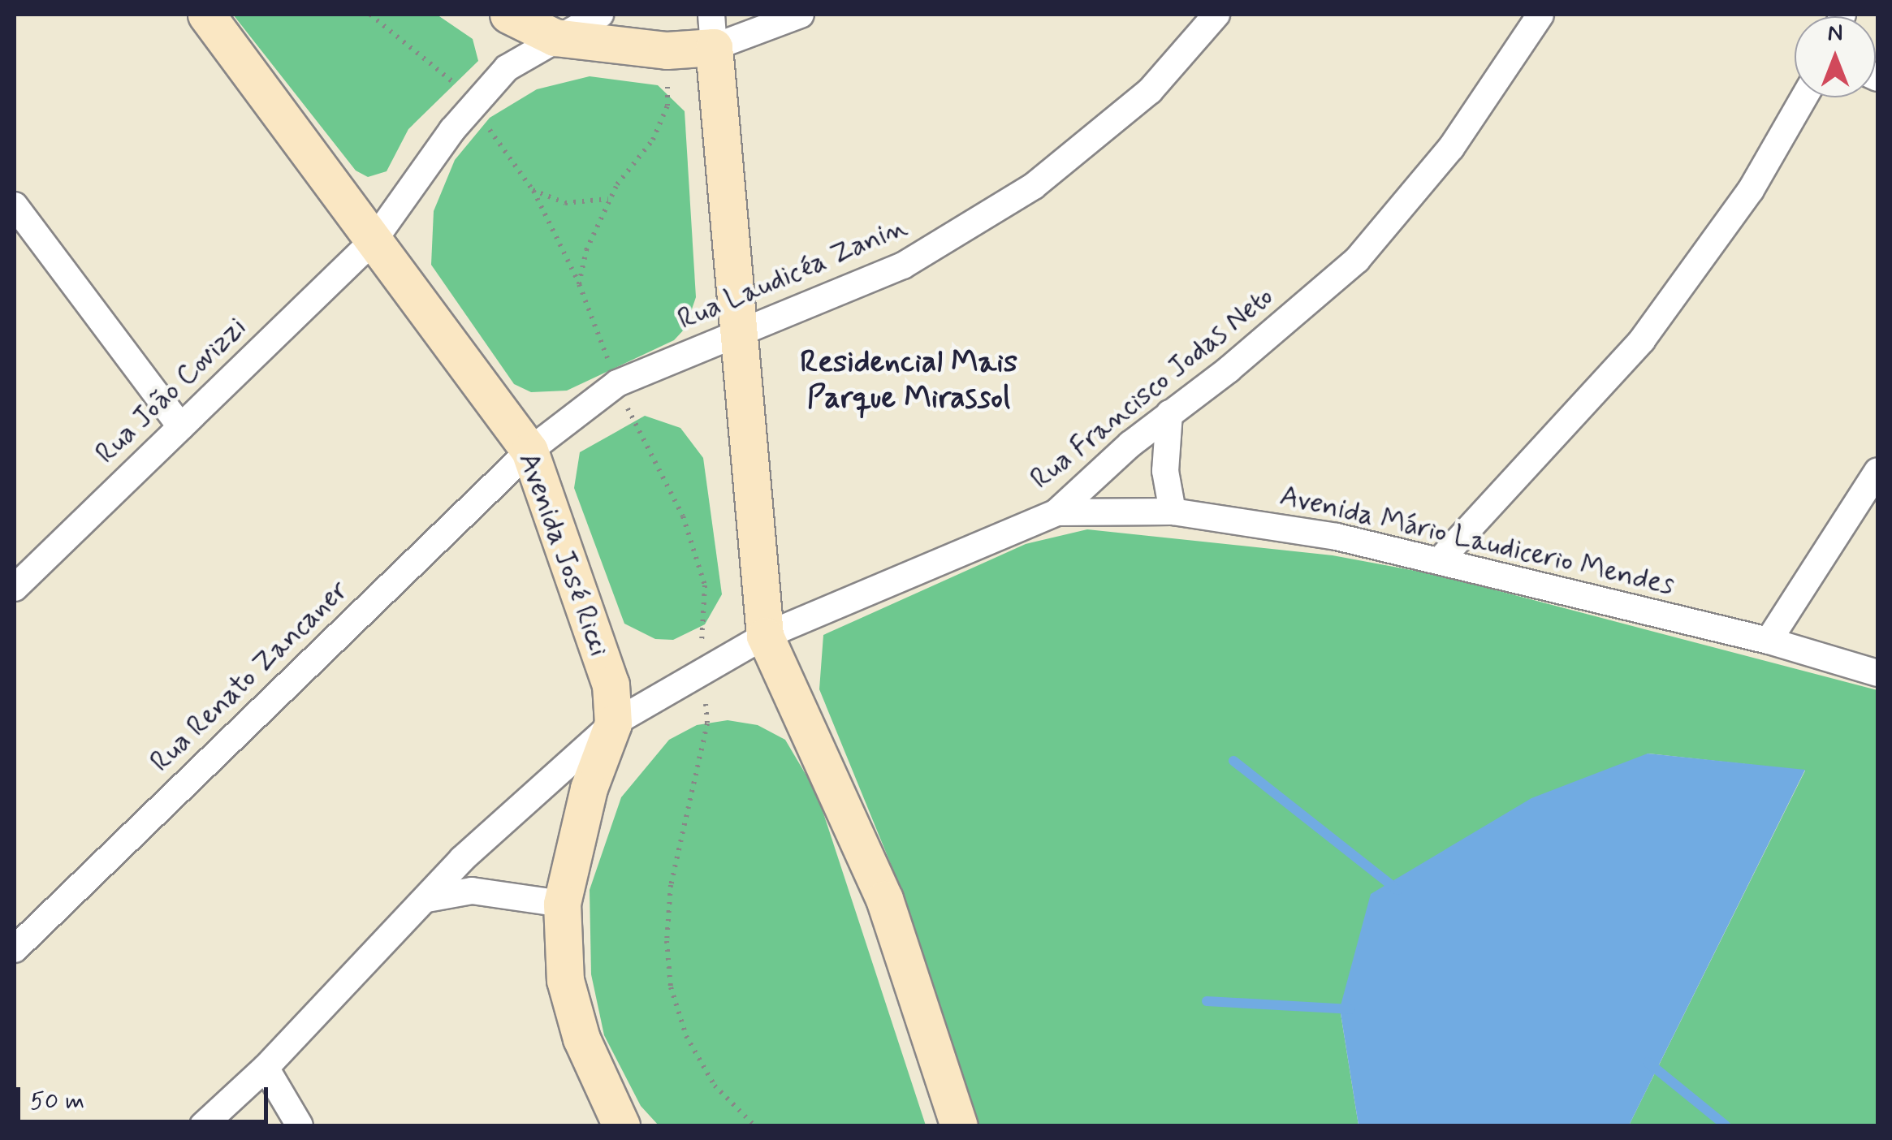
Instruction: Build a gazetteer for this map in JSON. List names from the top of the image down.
{
  "streets": {
    "street": [
      "Rua Laudicéa Zanin",
      "Rua Francisco Jodas Neto",
      "Rua João Covizzi",
      "Avenida Mário Laudicerio Mendes",
      "Avenida José Ricci",
      "Rua Renato Zancaner"
    ]
  },
  "crossings": [
    ["Rua Laudicéa Zanin", "Avenida José Ricci"],
    ["Rua Laudicéa Zanin", "Rua Renato Zancaner"],
    ["Rua Francisco Jodas Neto", "Avenida Mário Laudicerio Mendes"],
    ["Rua Francisco Jodas Neto", "Avenida José Ricci"],
    ["Rua João Covizzi", "Avenida José Ricci"],
    ["Avenida José Ricci", "Rua Renato Zancaner"]
  ],
  "districts": ["Residencial Mais Parque Mirassol"],
  "scale_bar": "50 m",
  "north": "top"
}
